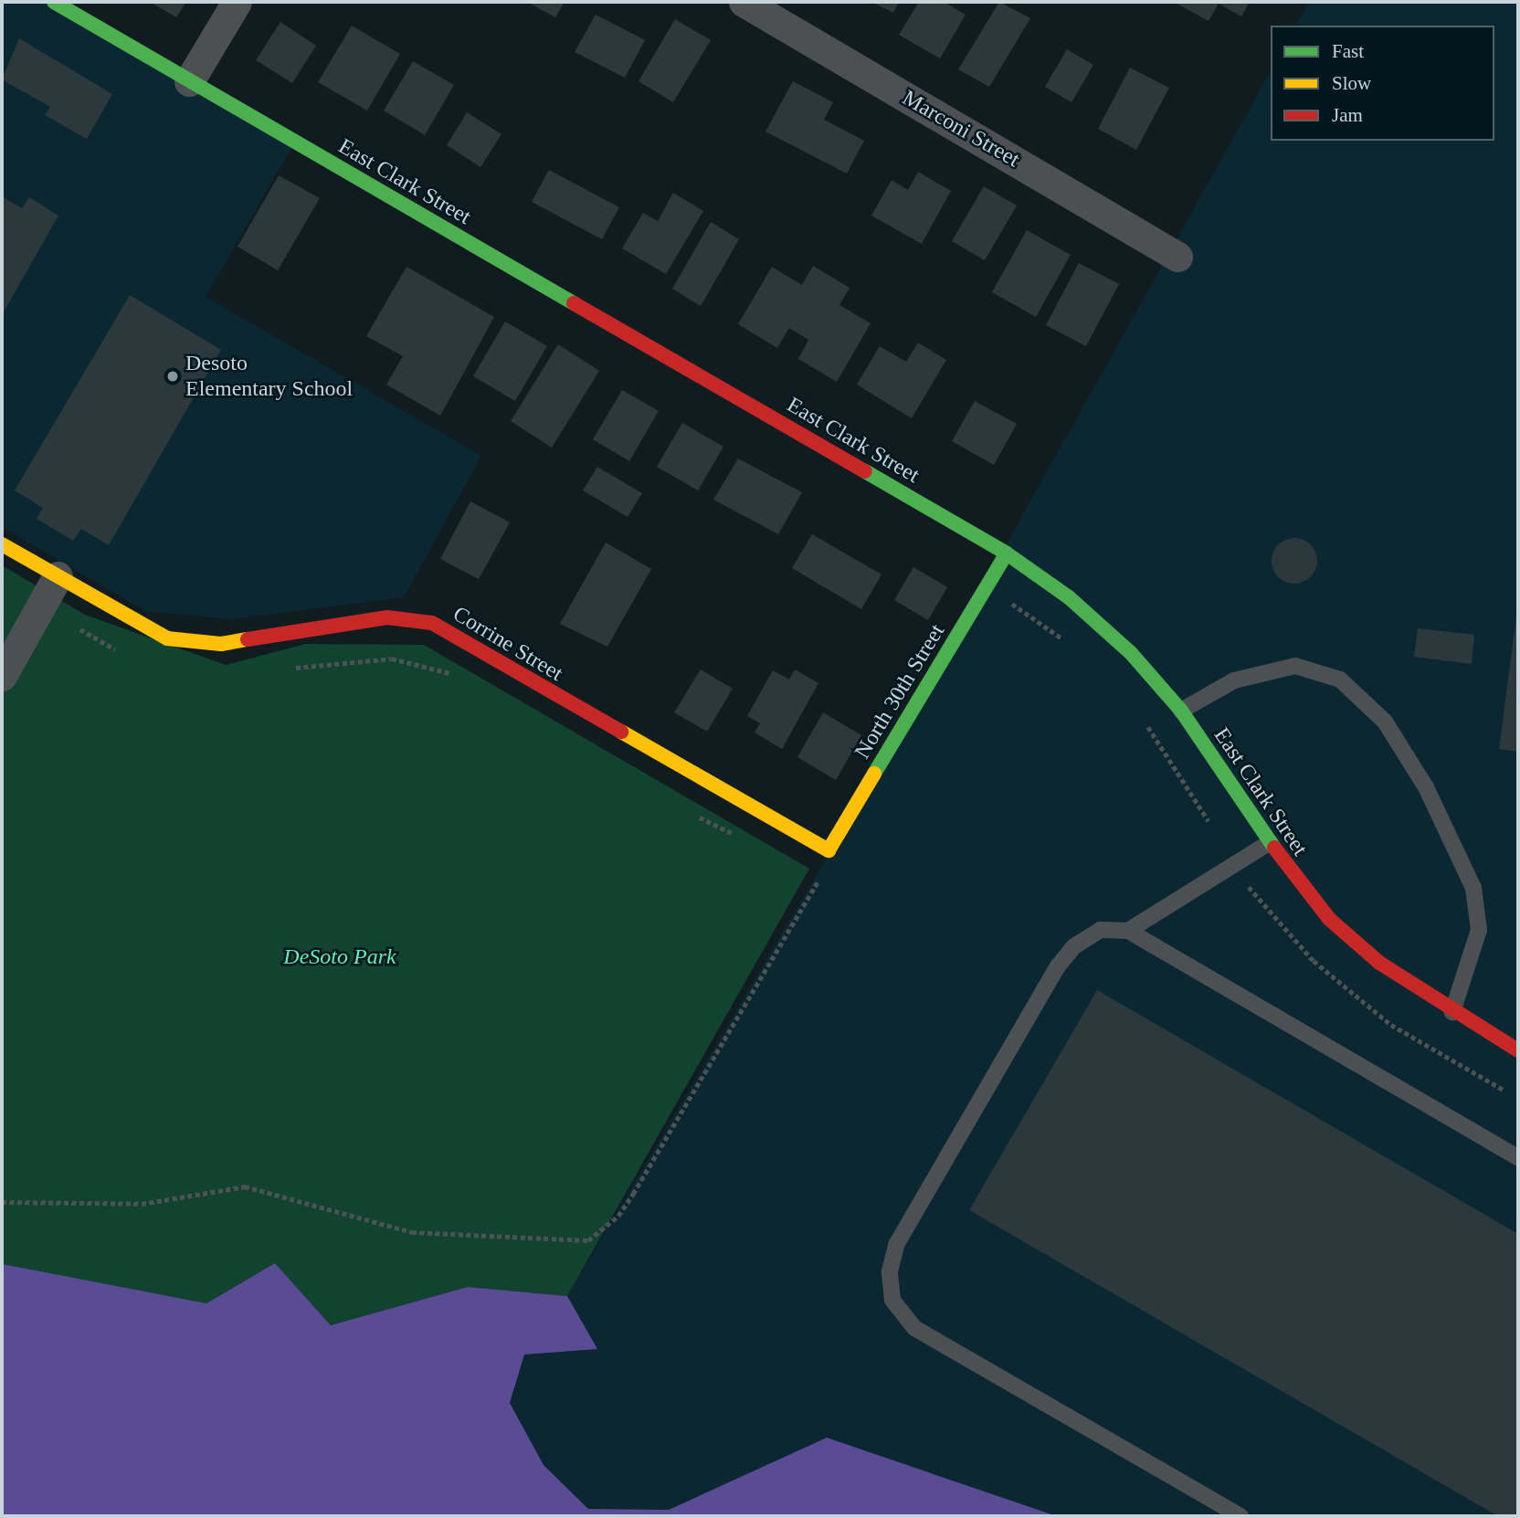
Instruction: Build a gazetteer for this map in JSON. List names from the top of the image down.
{
  "streets": {
    "street": [
      "Marconi Street",
      "East Clark Street",
      "Corrine Street",
      "North 30th Street"
    ]
  },
  "crossings": [
    ["East Clark Street", "North 30th Street"],
    ["Corrine Street", "North 30th Street"]
  ],
  "parks": ["DeSoto Park"],
  "places": ["Desoto Elementary School"],
  "legend": ["Fast", "Slow", "Jam"]
}
